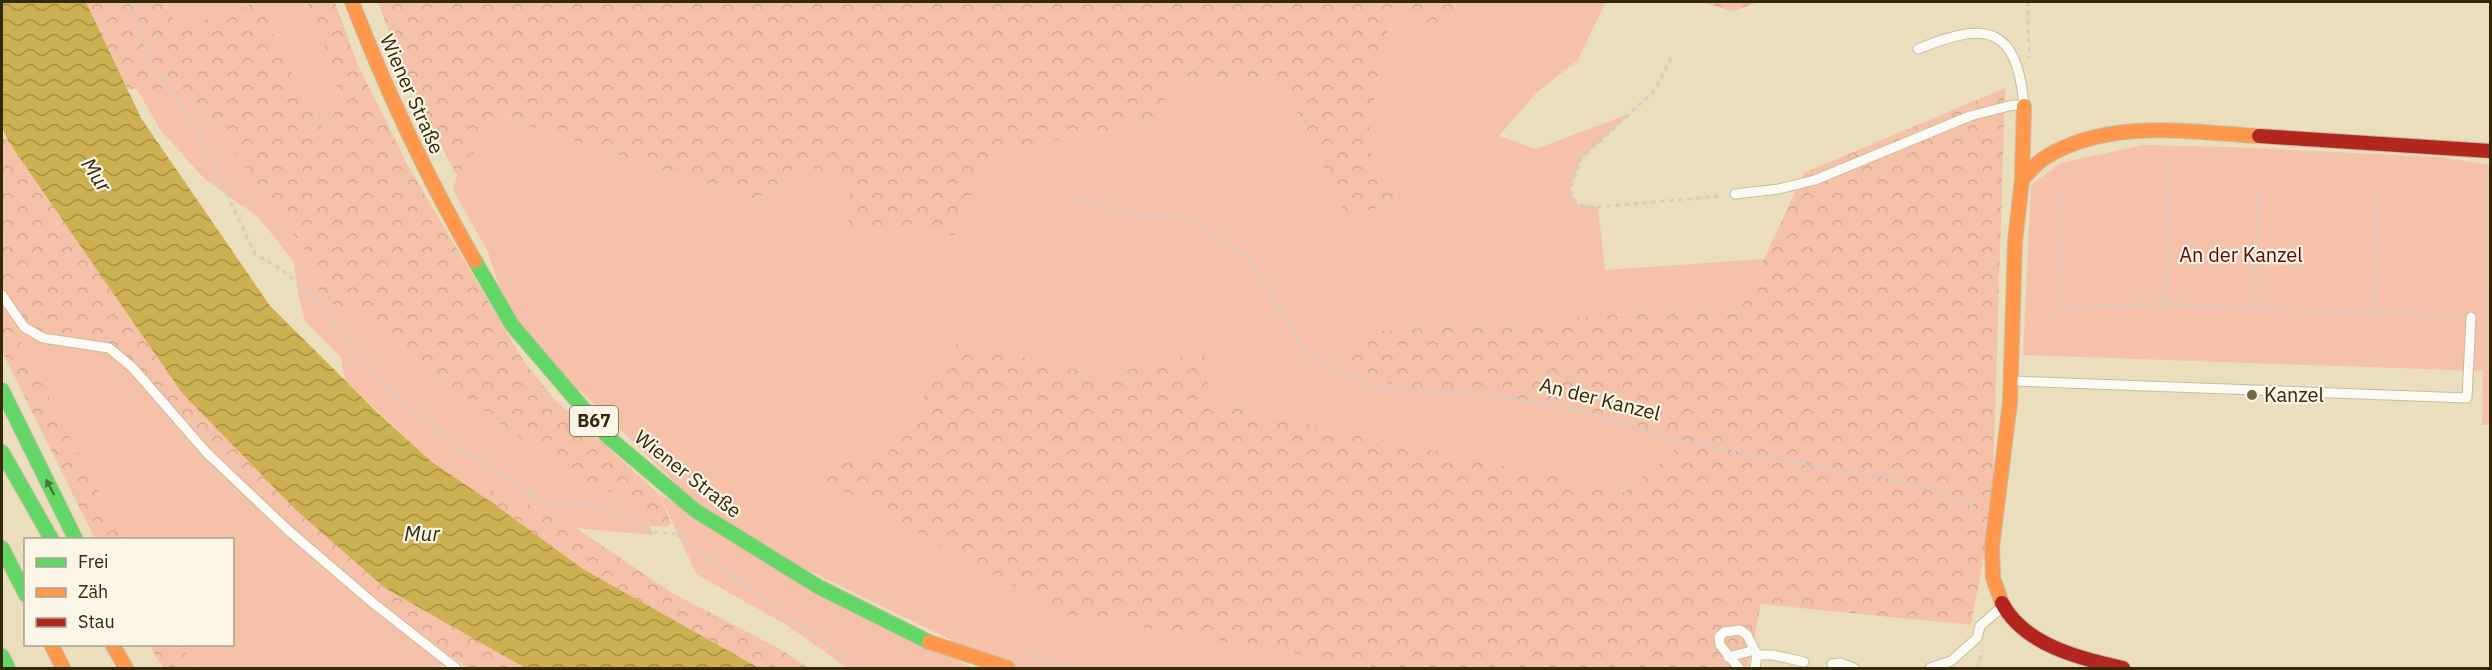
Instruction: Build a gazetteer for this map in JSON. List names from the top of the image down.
{
  "streets": {
    "main road": ["Wiener Straße", "B67"],
    "path": ["An der Kanzel"]
  },
  "water": ["Mur"],
  "parks": ["An der Kanzel"],
  "places": ["Kanzel"],
  "legend": ["Frei", "Zäh", "Stau"]
}
